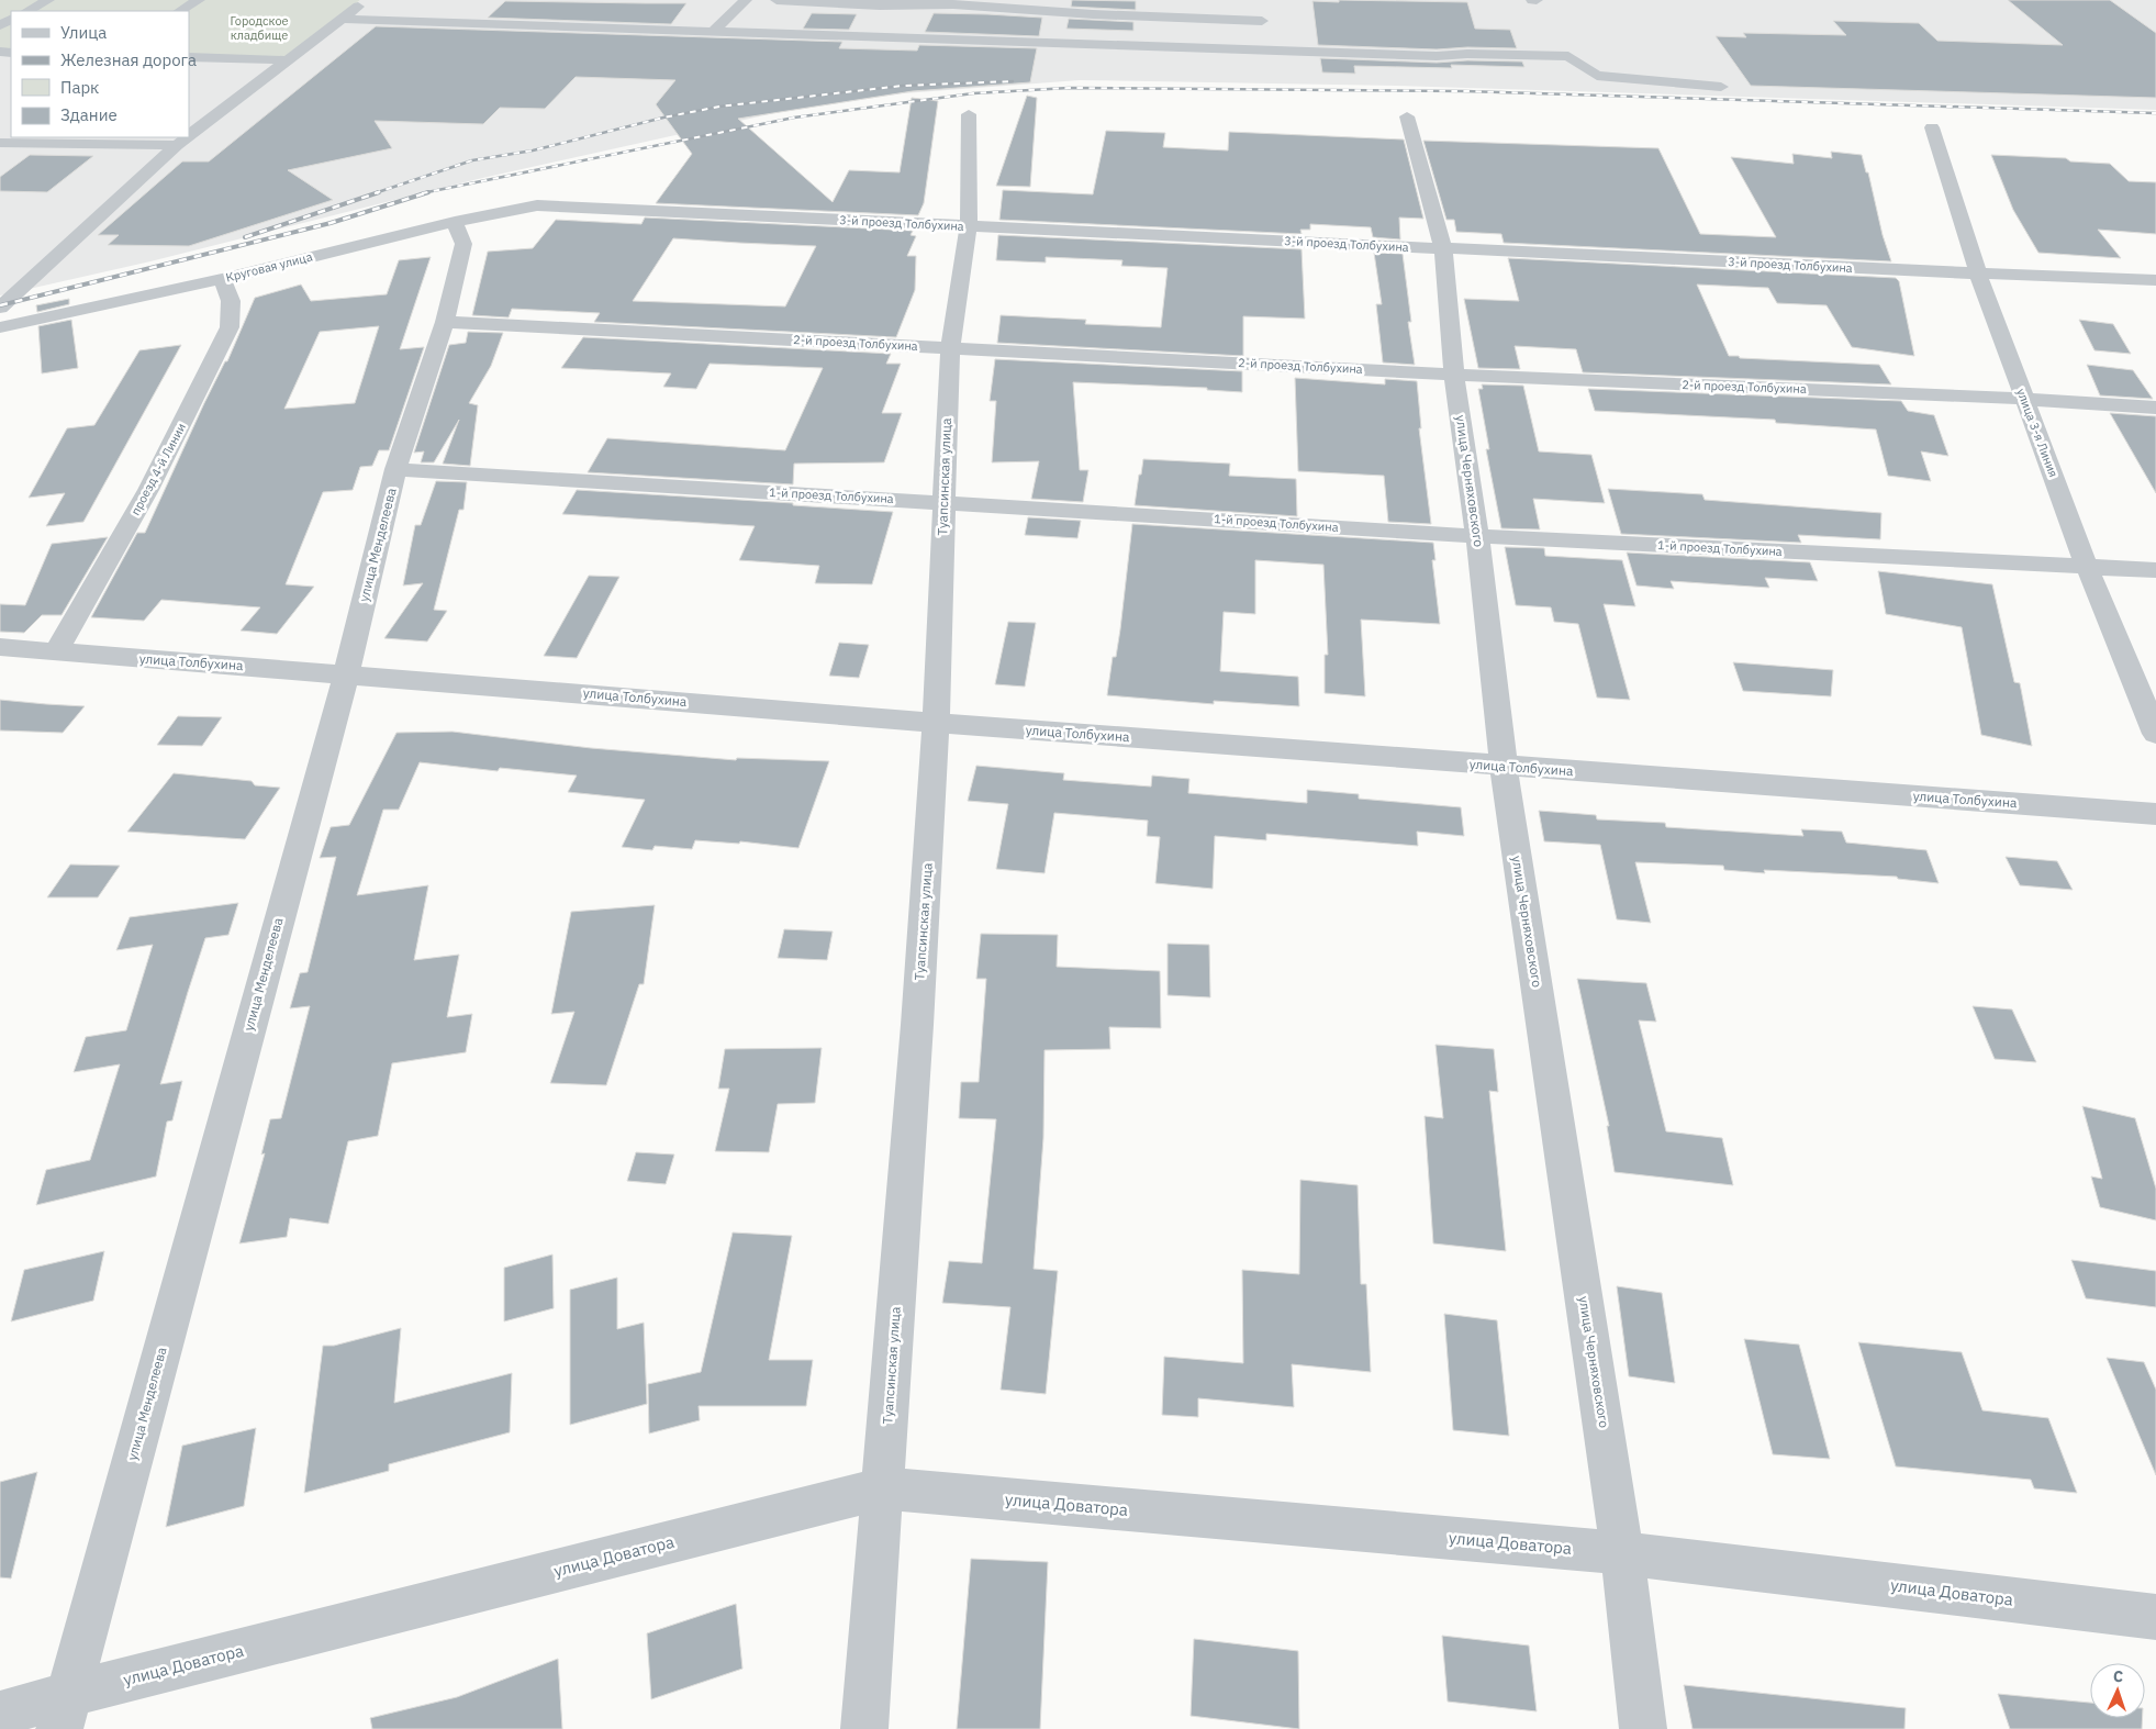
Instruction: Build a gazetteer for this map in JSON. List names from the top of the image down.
{
  "streets": {
    "street": [
      "3-й проезд Толбухина",
      "Круговая улица",
      "2-й проезд Толбухина",
      "улица 3-я Линия",
      "проезд 4-й Линии",
      "Туапсинская улица",
      "улица Черняховского",
      "1-й проезд Толбухина",
      "улица Менделеева",
      "улица Толбухина",
      "улица Доватора"
    ]
  },
  "crossings": [
    ["3-й проезд Толбухина", "Круговая улица"],
    ["3-й проезд Толбухина", "улица 3-я Линия"],
    ["3-й проезд Толбухина", "Туапсинская улица"],
    ["3-й проезд Толбухина", "улица Черняховского"],
    ["Круговая улица", "проезд 4-й Линии"],
    ["Круговая улица", "улица Менделеева"],
    ["2-й проезд Толбухина", "улица 3-я Линия"],
    ["2-й проезд Толбухина", "Туапсинская улица"],
    ["2-й проезд Толбухина", "улица Черняховского"],
    ["2-й проезд Толбухина", "улица Менделеева"],
    ["улица 3-я Линия", "1-й проезд Толбухина"],
    ["проезд 4-й Линии", "улица Толбухина"],
    ["Туапсинская улица", "1-й проезд Толбухина"],
    ["Туапсинская улица", "улица Толбухина"],
    ["Туапсинская улица", "улица Доватора"],
    ["улица Черняховского", "1-й проезд Толбухина"],
    ["улица Черняховского", "улица Толбухина"],
    ["улица Черняховского", "улица Доватора"],
    ["1-й проезд Толбухина", "улица Менделеева"],
    ["улица Менделеева", "улица Толбухина"],
    ["улица Менделеева", "улица Доватора"]
  ],
  "parks": ["Городское кладбище"],
  "legend": [
    "Улица",
    "Железная дорога",
    "Парк",
    "Здание"
  ],
  "north": "top"
}
